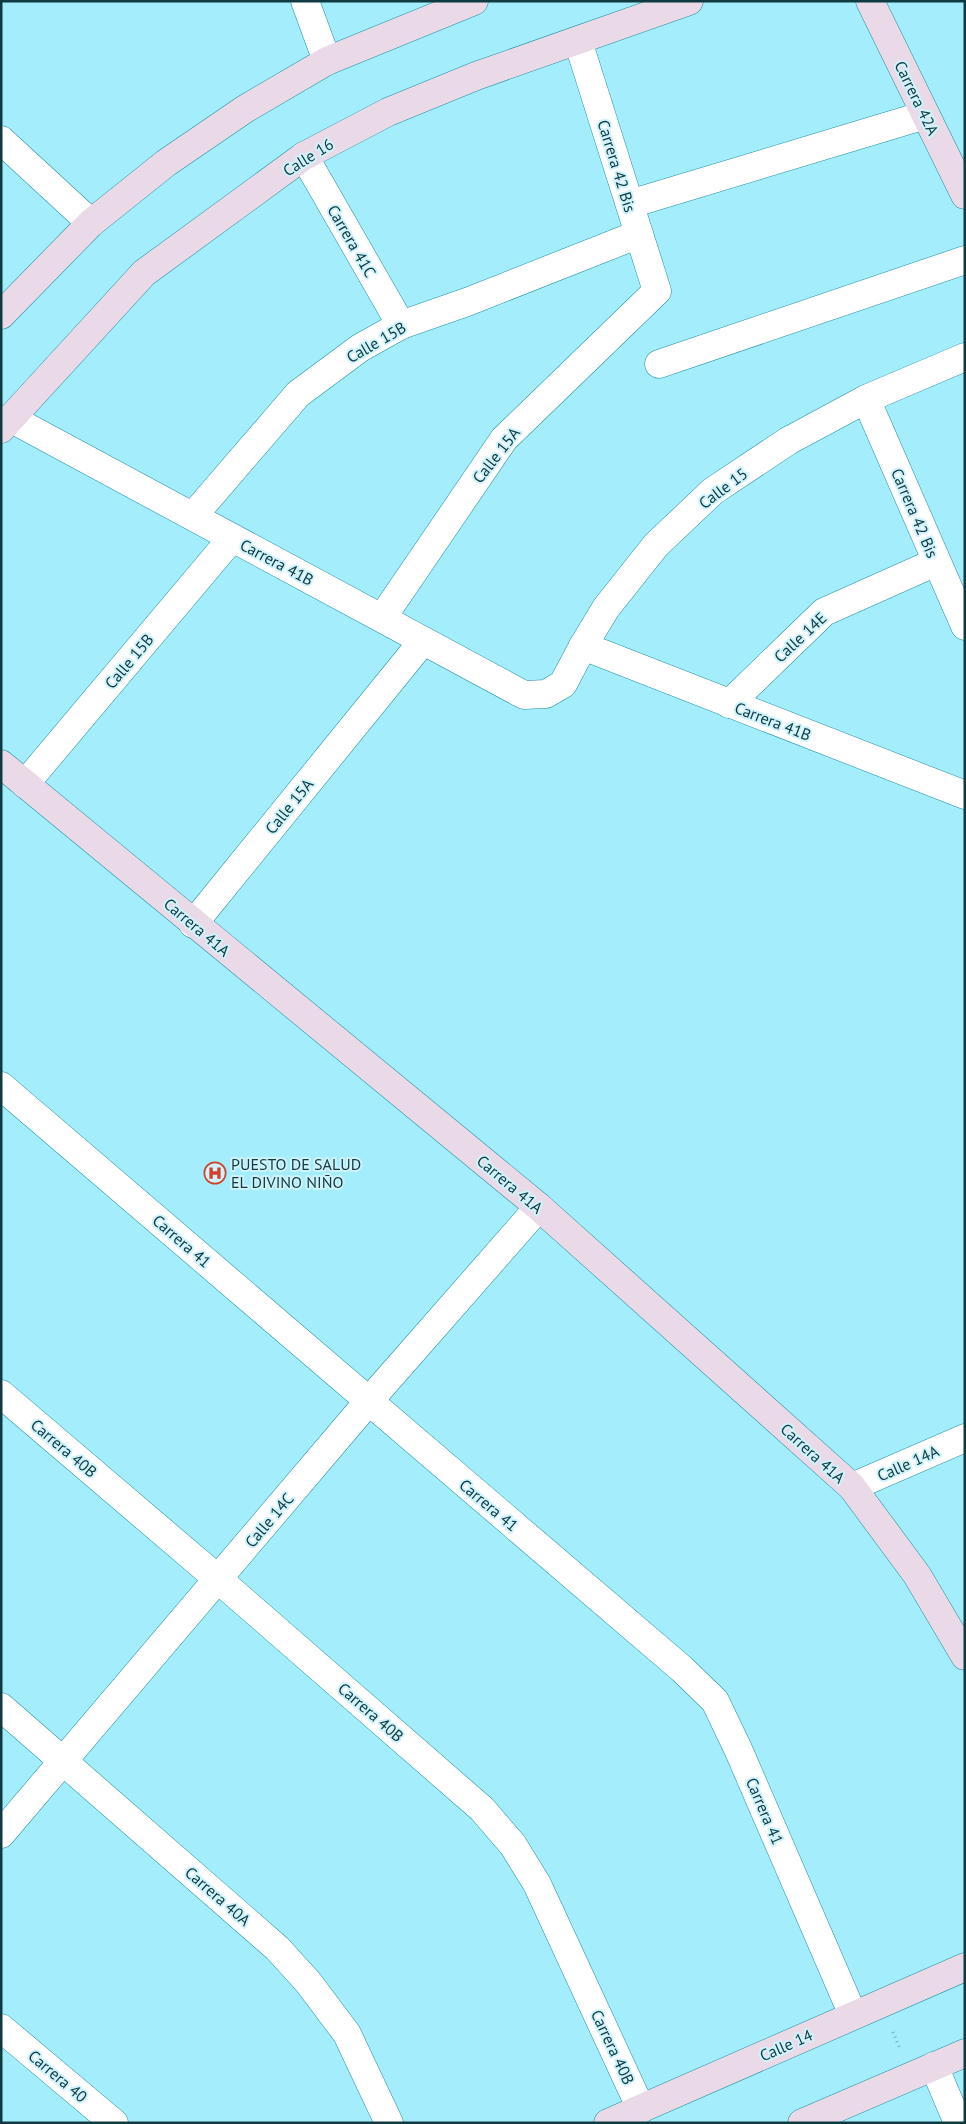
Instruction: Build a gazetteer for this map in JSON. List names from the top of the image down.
{
  "streets": {
    "street": [
      "Carrera 42A",
      "Calle 16",
      "Carrera 42 Bis",
      "Carrera 41C",
      "Calle 15B",
      "Calle 15A",
      "Calle 15",
      "Carrera 41B",
      "Calle 14E",
      "Carrera 41A",
      "Carrera 41",
      "Carrera 40B",
      "Calle 14A",
      "Calle 14C",
      "Carrera 40A",
      "Calle 14",
      "Carrera 40"
    ]
  },
  "crossings": [
    ["Calle 16", "Carrera 42 Bis"],
    ["Calle 16", "Carrera 41C"],
    ["Calle 16", "Carrera 41B"],
    ["Carrera 42 Bis", "Calle 15B"],
    ["Carrera 42 Bis", "Calle 15A"],
    ["Carrera 42 Bis", "Calle 15"],
    ["Carrera 42 Bis", "Calle 14E"],
    ["Carrera 41C", "Calle 15B"],
    ["Calle 15B", "Carrera 41B"],
    ["Calle 15B", "Carrera 41A"],
    ["Calle 15A", "Carrera 41B"],
    ["Calle 15A", "Carrera 41A"],
    ["Calle 15", "Carrera 41B"],
    ["Carrera 41B", "Calle 14E"],
    ["Carrera 41A", "Calle 14A"],
    ["Carrera 41A", "Calle 14C"],
    ["Carrera 41", "Calle 14C"],
    ["Carrera 41", "Calle 14"],
    ["Carrera 40B", "Calle 14C"],
    ["Carrera 40B", "Calle 14"],
    ["Calle 14C", "Carrera 40A"]
  ],
  "places": {
    "hospital": ["PUESTO DE SALUD EL DIVINO NIÑO"]
  }
}
